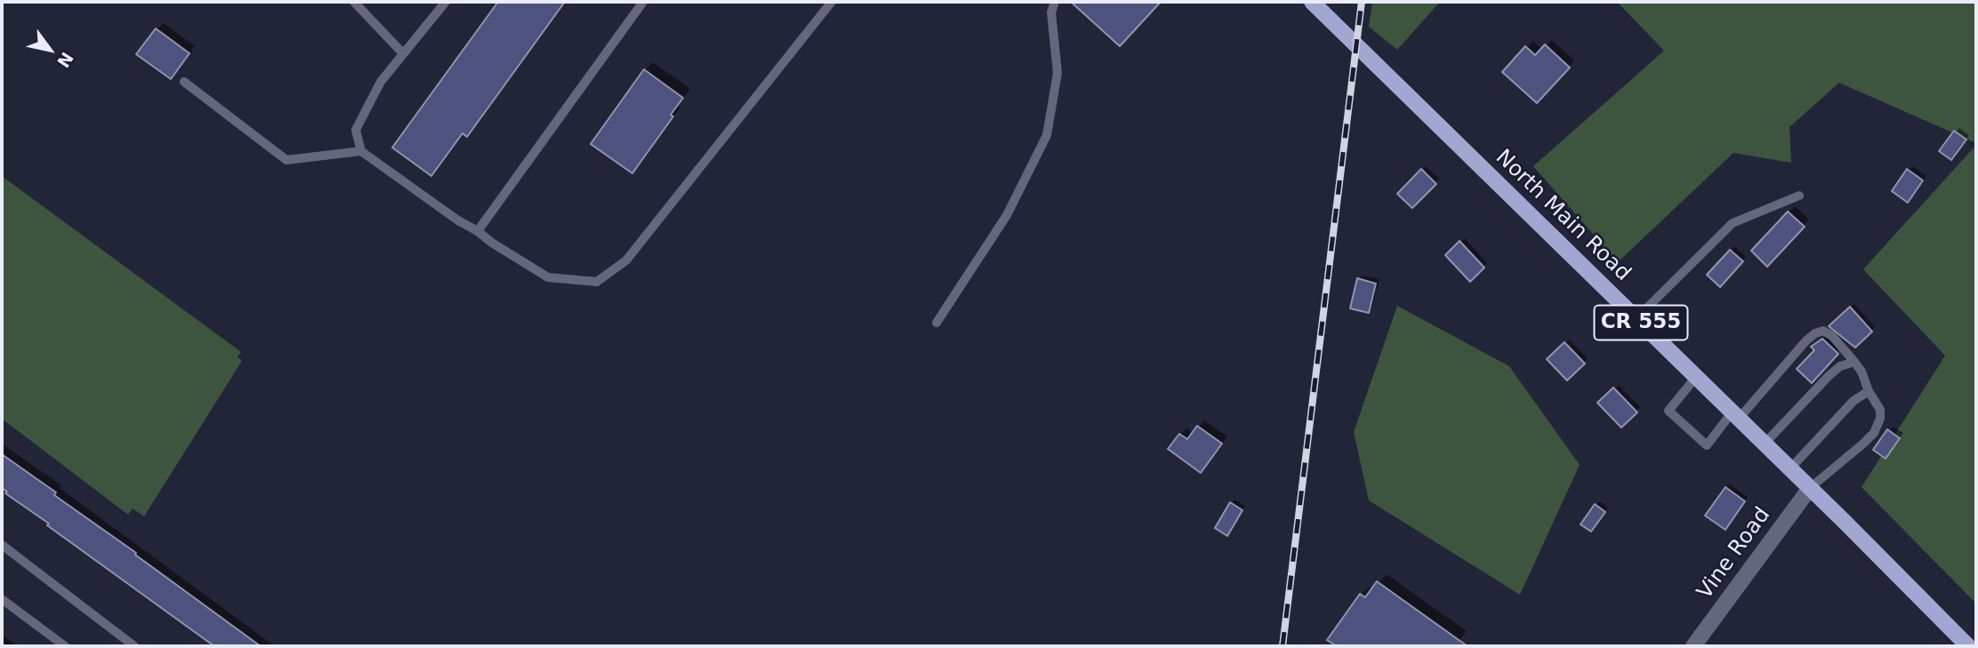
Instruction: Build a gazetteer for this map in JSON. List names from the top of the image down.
{
  "streets": {
    "main road": ["North Main Road", "CR 555"],
    "street": ["Vine Road"]
  },
  "crossings": [
    ["North Main Road", "Vine Road"]
  ],
  "north": "bottom right"
}
